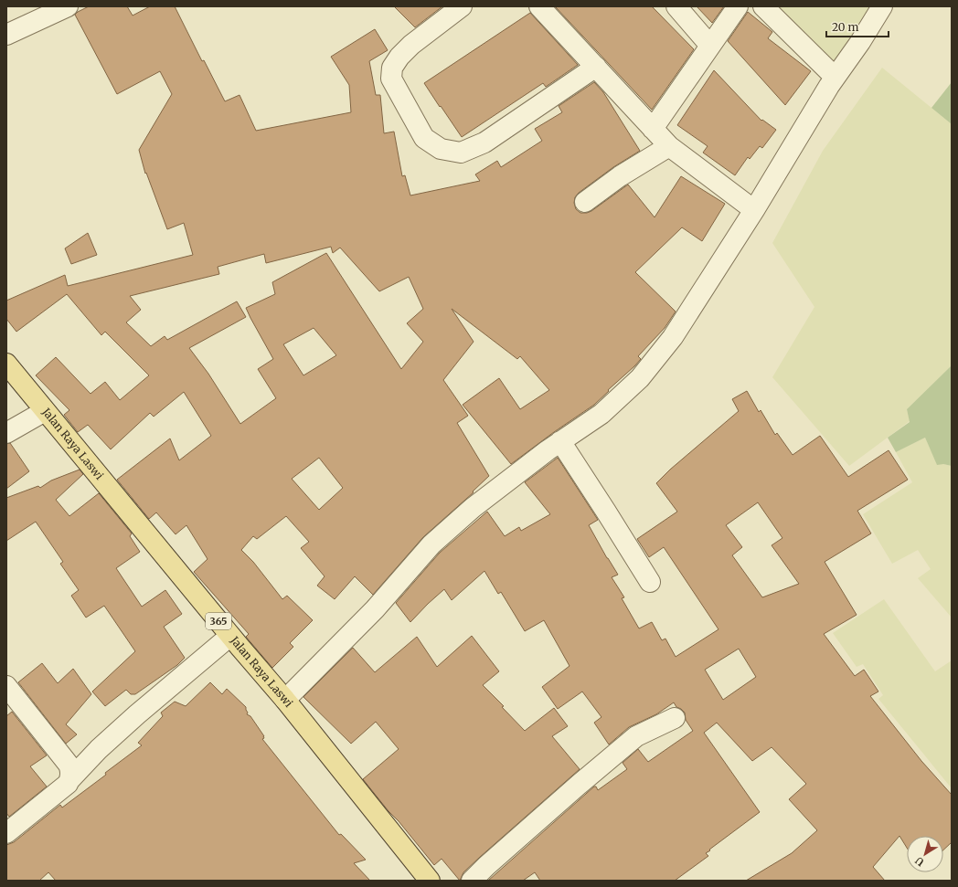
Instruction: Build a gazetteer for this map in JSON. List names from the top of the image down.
{
  "streets": {
    "main road": ["Jalan Raya Laswi", "365"]
  },
  "scale_bar": "20 m",
  "north": "bottom left"
}
